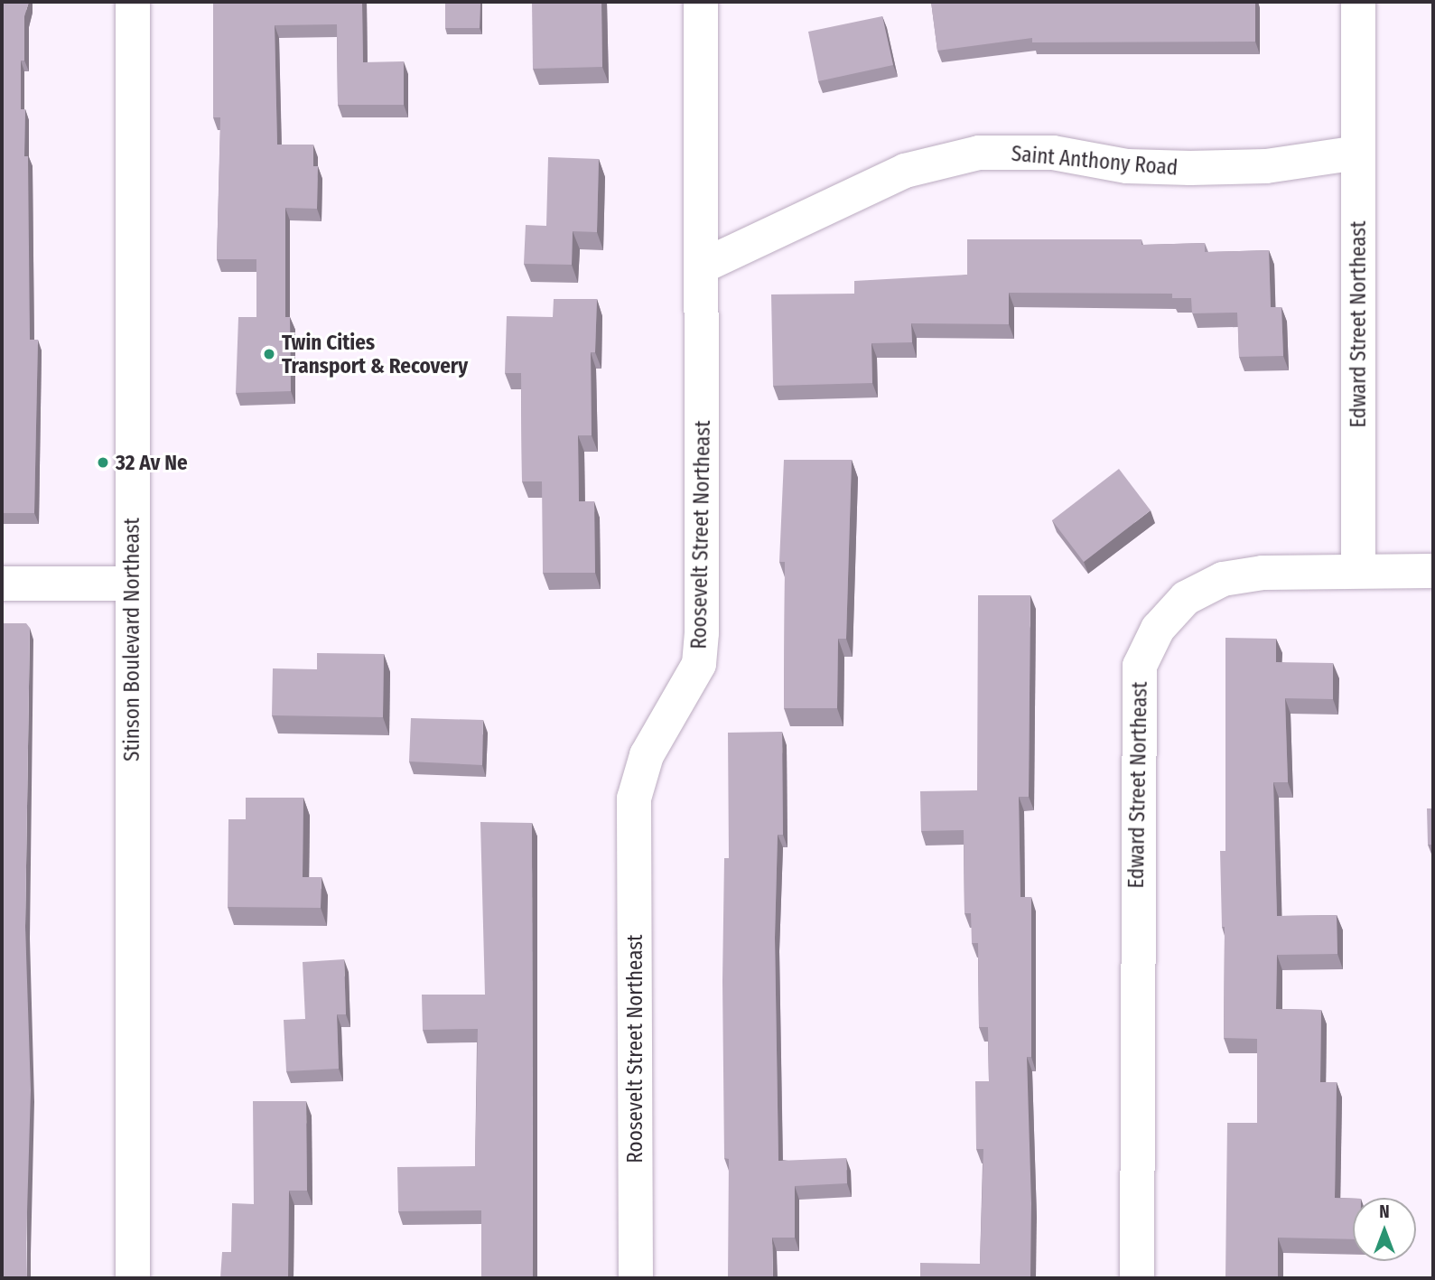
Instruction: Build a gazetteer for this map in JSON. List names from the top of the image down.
{
  "streets": {
    "street": [
      "Saint Anthony Road",
      "Edward Street Northeast",
      "Roosevelt Street Northeast",
      "Stinson Boulevard Northeast"
    ]
  },
  "crossings": [
    ["Saint Anthony Road", "Edward Street Northeast"],
    ["Saint Anthony Road", "Roosevelt Street Northeast"]
  ],
  "places": ["Twin Cities Transport & Recovery", "32 Av Ne"],
  "north": "top"
}
